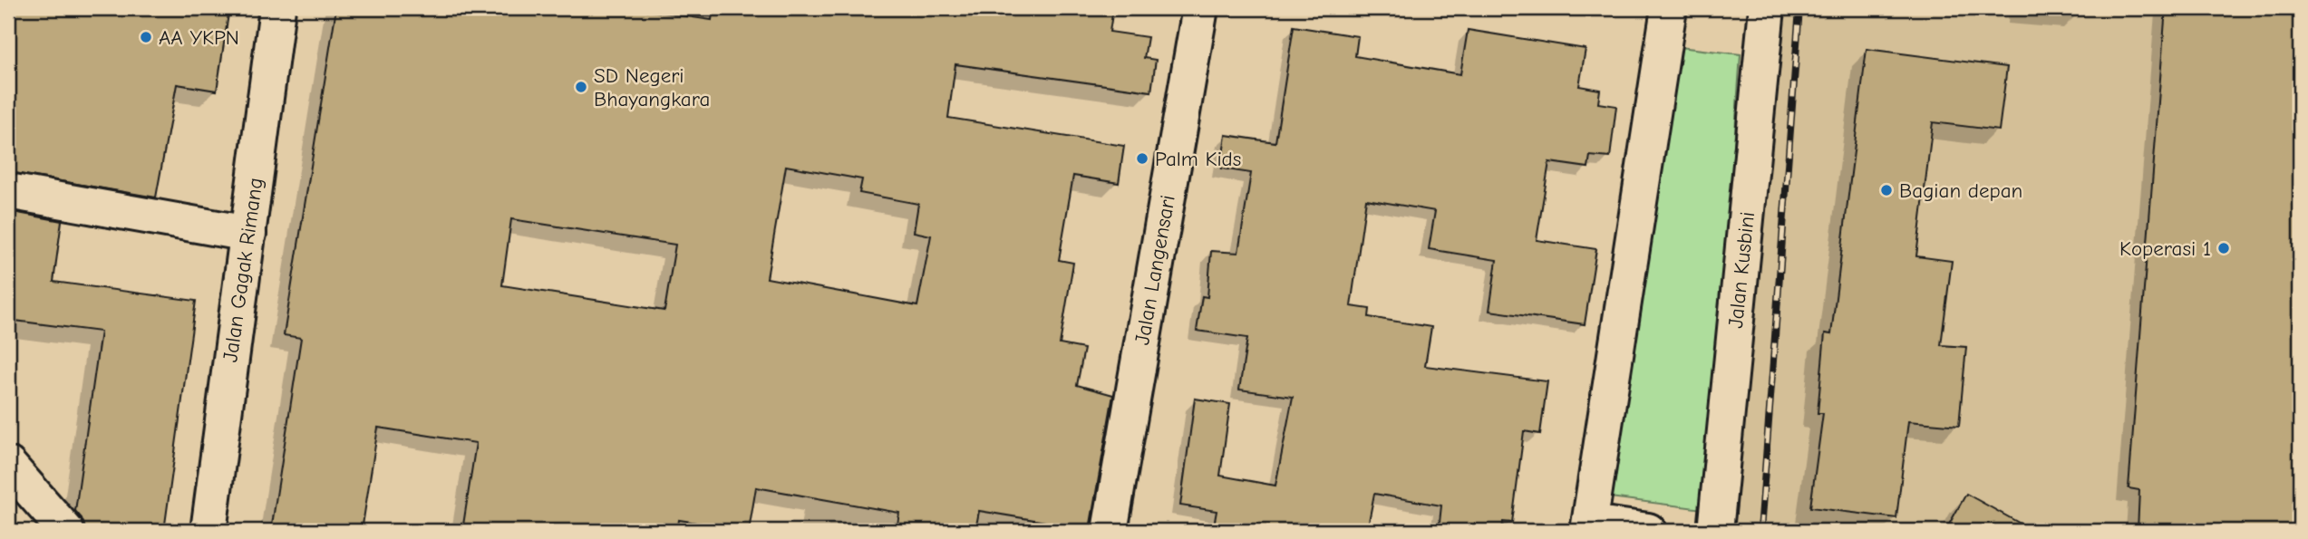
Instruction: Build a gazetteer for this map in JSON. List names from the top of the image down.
{
  "streets": {
    "street": ["Jalan Gagak Rimang", "Jalan Langensari", "Jalan Kusbini"]
  },
  "places": [
    "AA YKPN",
    "SD Negeri Bhayangkara",
    "Palm Kids",
    "Bagian depan",
    "Koperasi 1"
  ]
}
